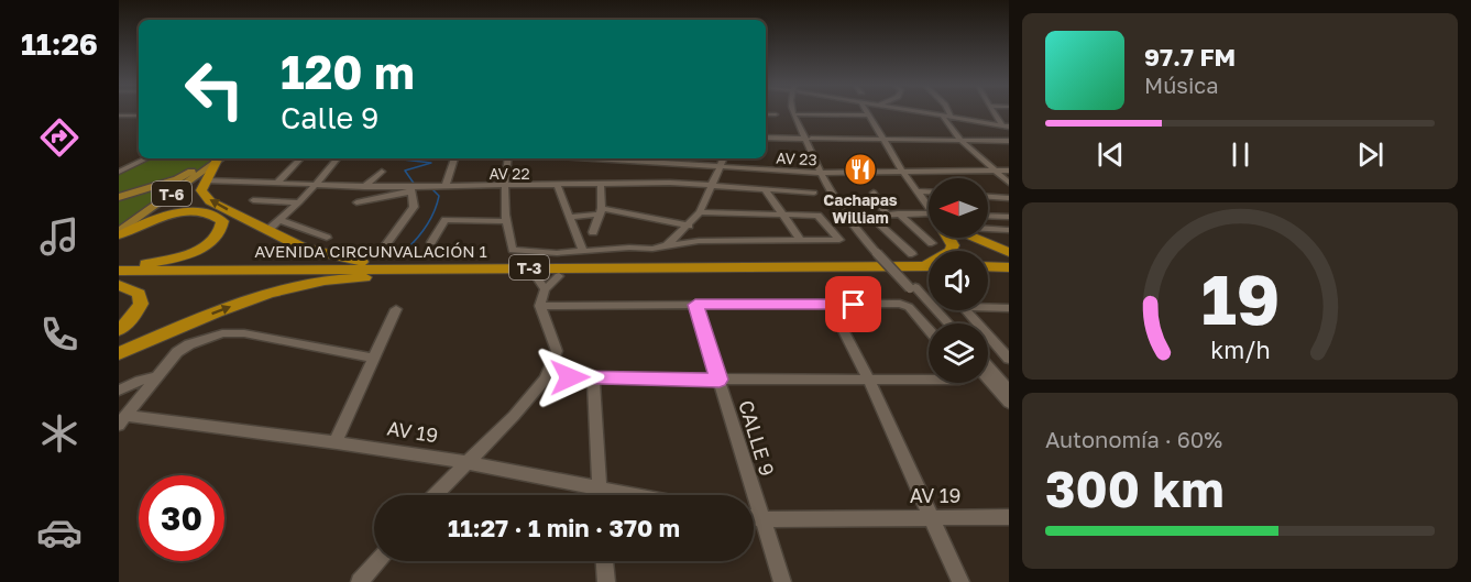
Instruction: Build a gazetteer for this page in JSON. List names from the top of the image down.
{
  "streets": {
    "highway": ["AVENIDA CIRCUNVALACIÓN 1", "T-3"],
    "main road": ["T-6"],
    "street": [
      "AV 23",
      "AV 22",
      "AV 19",
      "CALLE 9"
    ]
  },
  "crossings": [
    ["AV 19", "CALLE 9"]
  ],
  "places": {
    "restaurant": ["Cachapas William"]
  },
  "north": "left",
  "page": {
    "tabs": "11:26",
    "turn": ["120 m", "Calle 9"],
    "song": ["97.7 FM", "Música"],
    "tile": ["Autonomía · 60%", "300 km"],
    "limit": "30",
    "trip": "11:27 · 1 min · 370 m",
    "gauge": ["19", "km/h"]
  }
}
